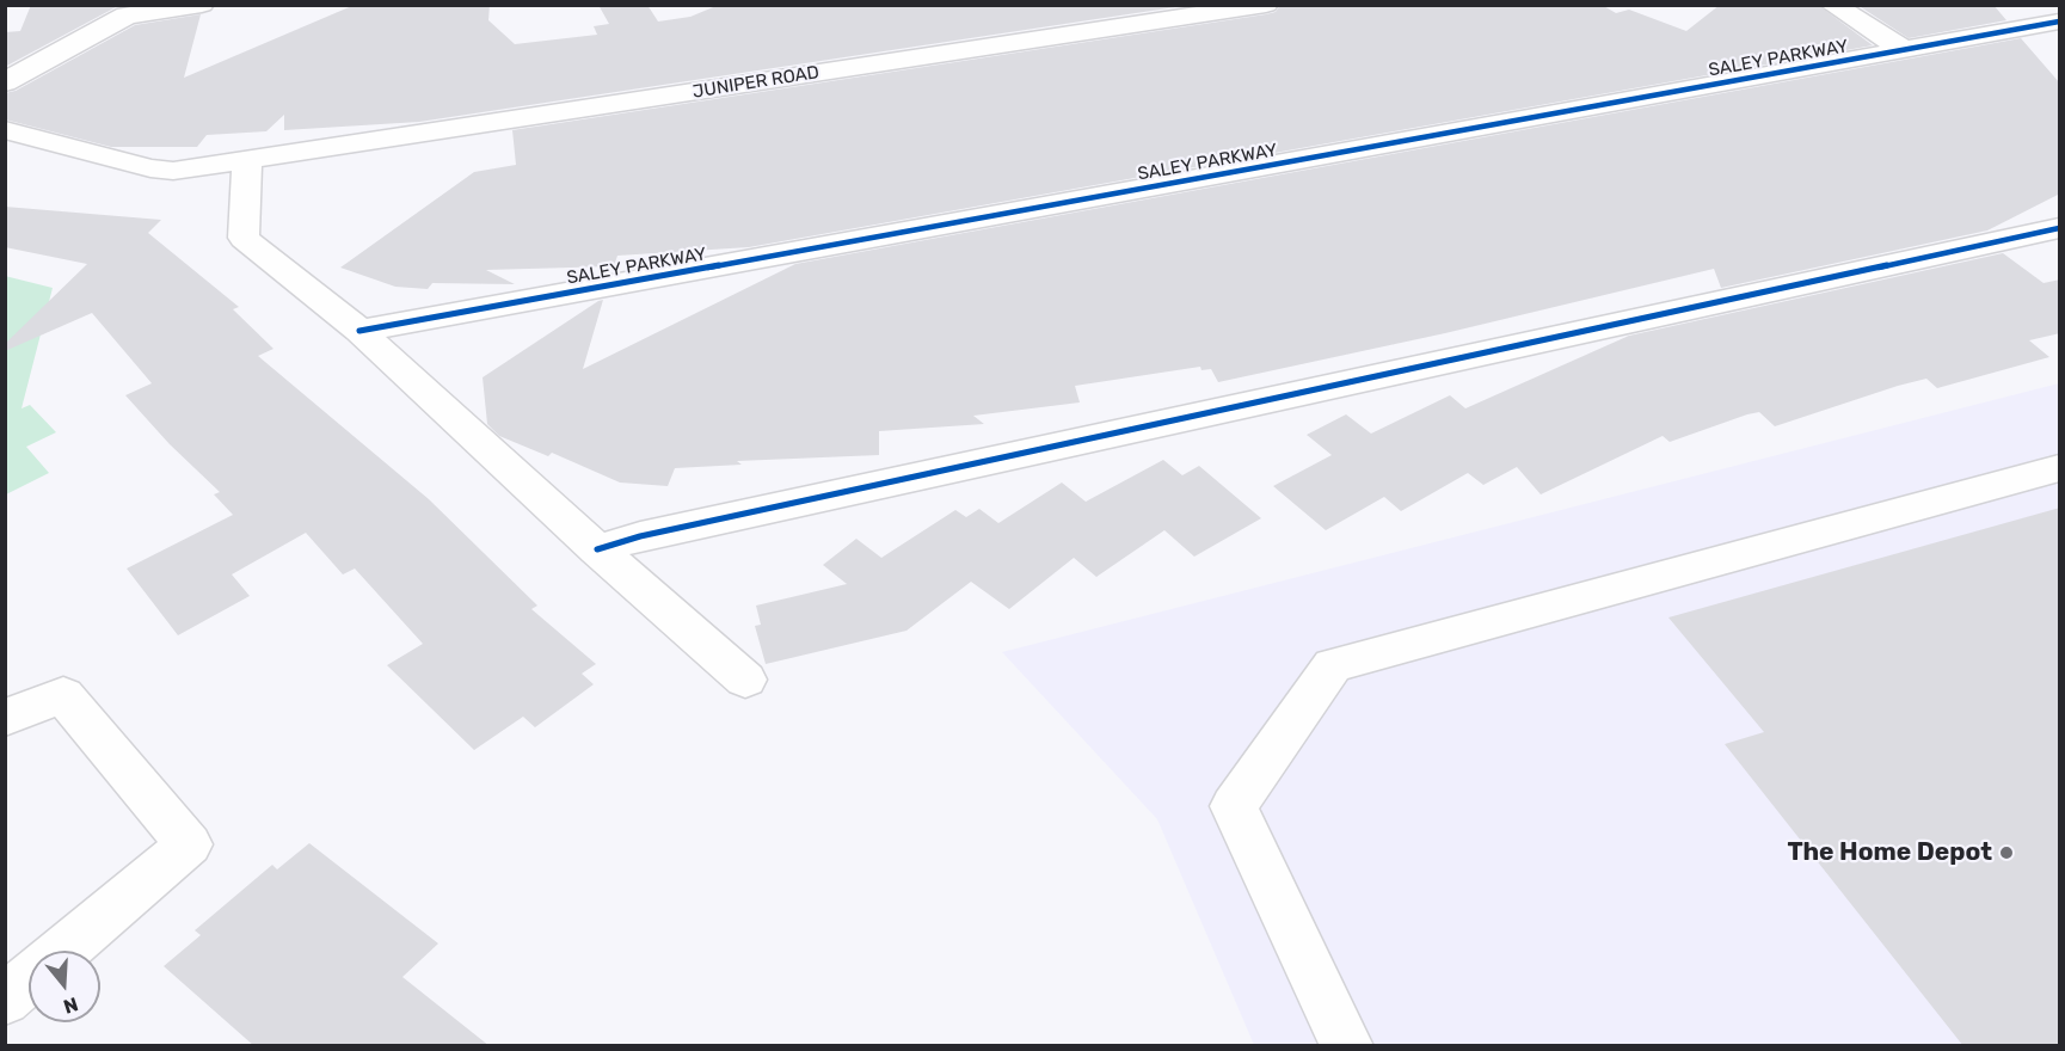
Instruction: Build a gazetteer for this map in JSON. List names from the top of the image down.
{
  "streets": {
    "street": ["SALEY PARKWAY", "JUNIPER ROAD"]
  },
  "places": ["The Home Depot"],
  "north": "bottom"
}
